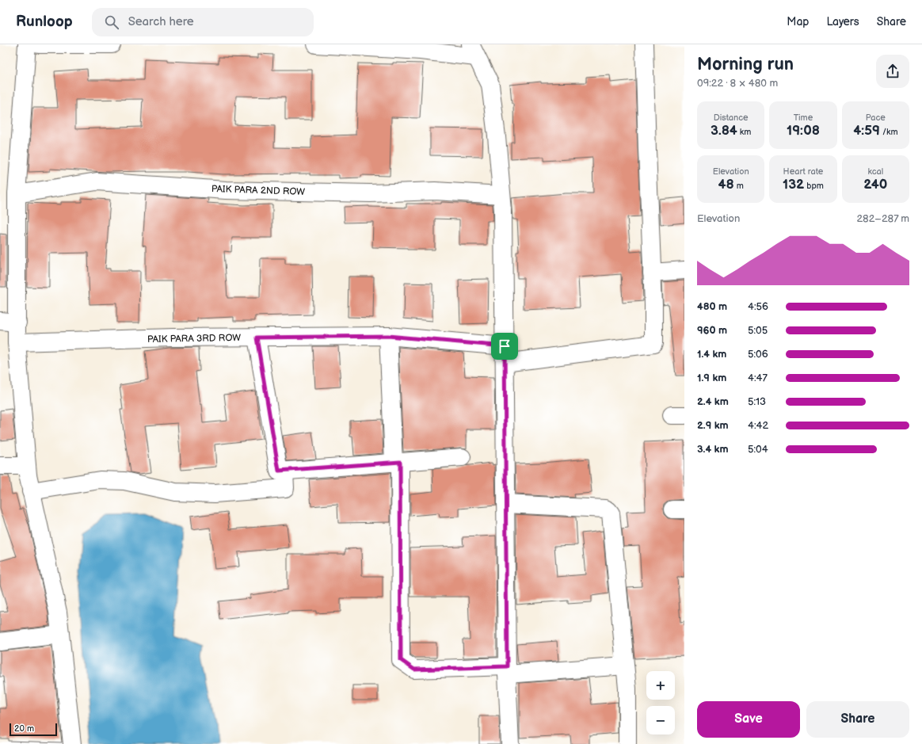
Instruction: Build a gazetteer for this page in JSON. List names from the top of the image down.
{
  "streets": {
    "street": ["PAIK PARA 2ND ROW", "PAIK PARA 3RD ROW"]
  },
  "scale_bar": "20 m",
  "page": {
    "header": "Runloop",
    "search": "Search here",
    "nav": ["Map", "Layers", "Share"],
    "heading": ["Morning run", "09:22 · 8 × 480 m"],
    "stats": [
      ["Distance", "3.84 km"],
      ["Time", "19:08"],
      ["Pace", "4:59 /km"],
      ["Elevation", "48 m"],
      ["Heart rate", "132 bpm"],
      ["kcal", "240"]
    ],
    "chart": ["Elevation", "282–287 m"],
    "list": [
      {
        "name": "480 m",
        "note": "4:56"
      },
      {
        "name": "960 m",
        "note": "5:05"
      },
      {
        "name": "1.4 km",
        "note": "5:06"
      },
      {
        "name": "1.9 km",
        "note": "4:47"
      },
      {
        "name": "2.4 km",
        "note": "5:13"
      },
      {
        "name": "2.9 km",
        "note": "4:42"
      },
      {
        "name": "3.4 km",
        "note": "5:04"
      }
    ],
    "map_buttons": ["+", "−"],
    "buttons": ["Save", "Share"],
    "scale": "20 m"
  }
}
